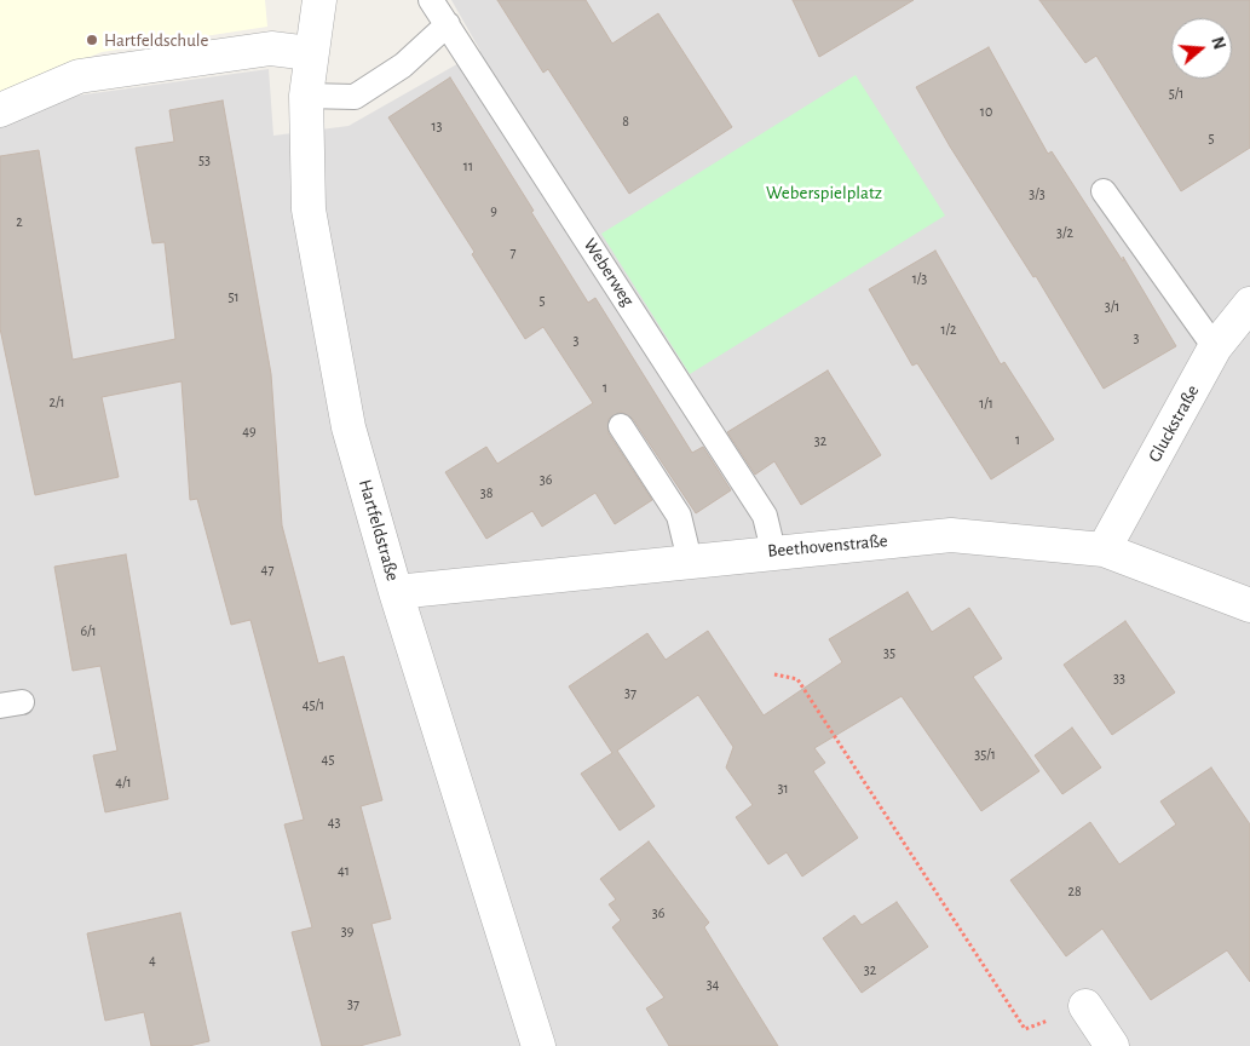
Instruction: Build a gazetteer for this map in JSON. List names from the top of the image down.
{
  "streets": {
    "street": ["Gluckstraße", "Hartfeldstraße", "Beethovenstraße"],
    "lane": ["Weberweg"]
  },
  "crossings": [
    ["Weberweg", "Beethovenstraße"],
    ["Gluckstraße", "Beethovenstraße"],
    ["Hartfeldstraße", "Beethovenstraße"]
  ],
  "parks": ["Weberspielplatz"],
  "places": ["Hartfeldschule"],
  "house_numbers": [
    "5/1",
    "10",
    "8",
    "13",
    "5",
    "53",
    "11",
    "3/3",
    "9",
    "2",
    "3/2",
    "7",
    "1/3",
    "51",
    "5",
    "3/1",
    "1/2",
    "3",
    "3",
    "1",
    "2/1",
    "1/1",
    "49",
    "1",
    "32",
    "36",
    "38",
    "47",
    "6/1",
    "35",
    "33",
    "37",
    "45/1",
    "35/1",
    "45",
    "4/1",
    "31",
    "43",
    "41",
    "28",
    "36",
    "39",
    "4",
    "32",
    "34",
    "37"
  ],
  "north": "right"
}
